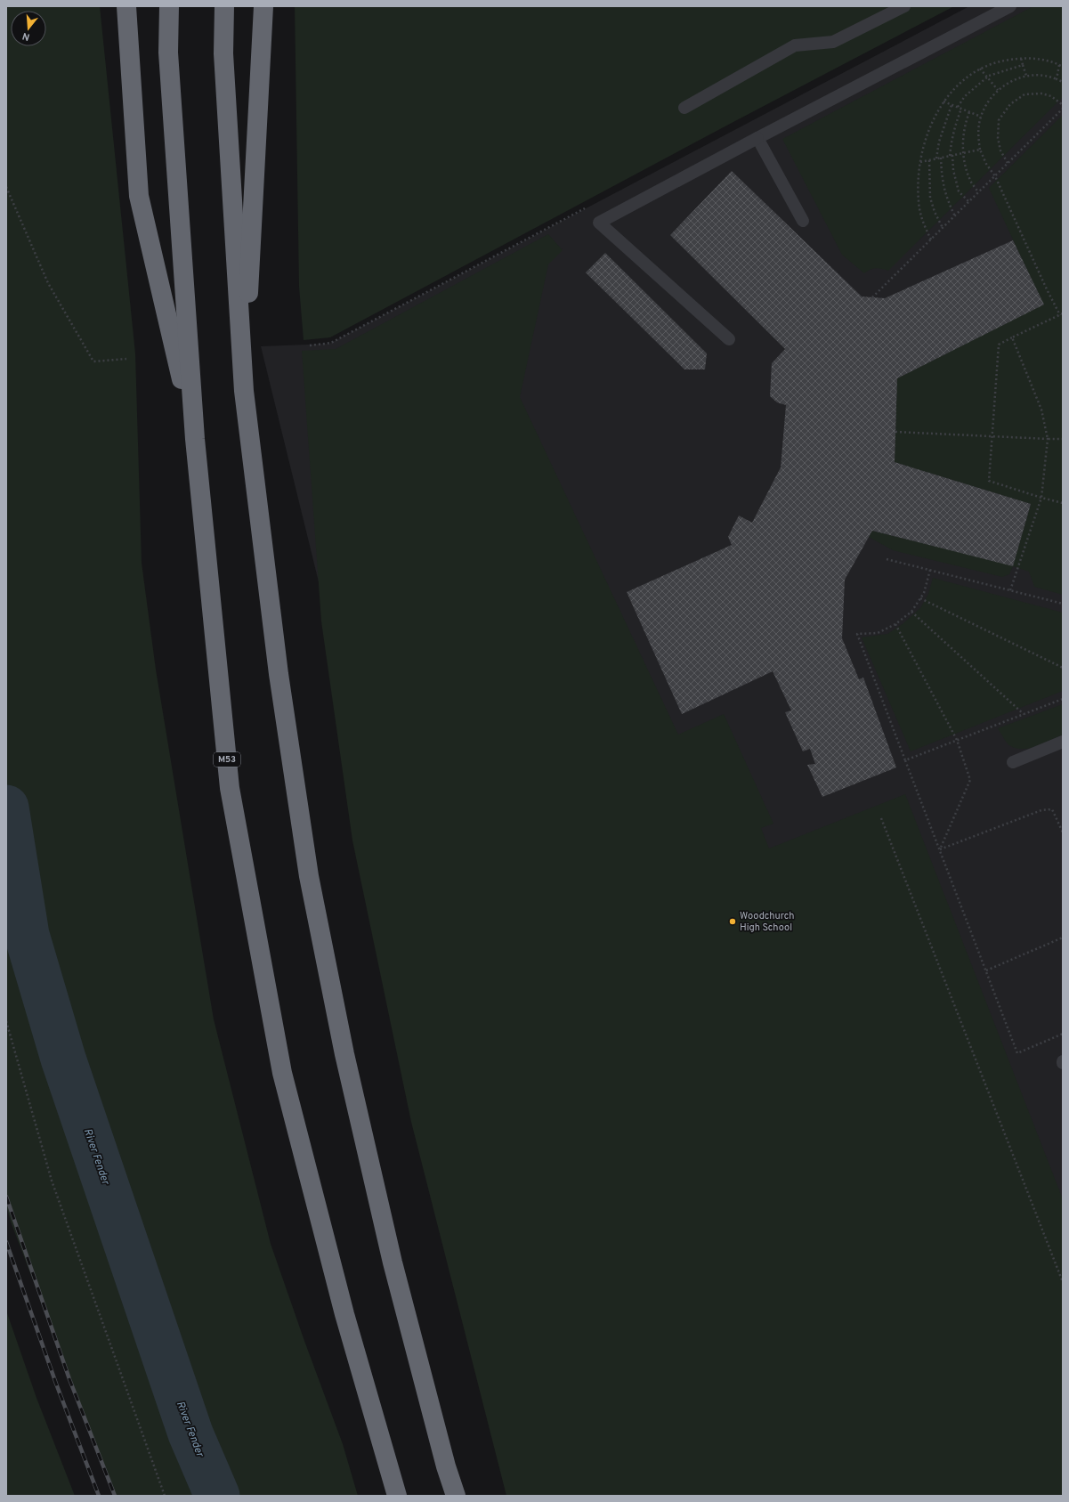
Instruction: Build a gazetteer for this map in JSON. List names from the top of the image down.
{
  "streets": {
    "highway": ["M53"]
  },
  "water": ["River Fender"],
  "places": ["Woodchurch High School"],
  "north": "bottom"
}
